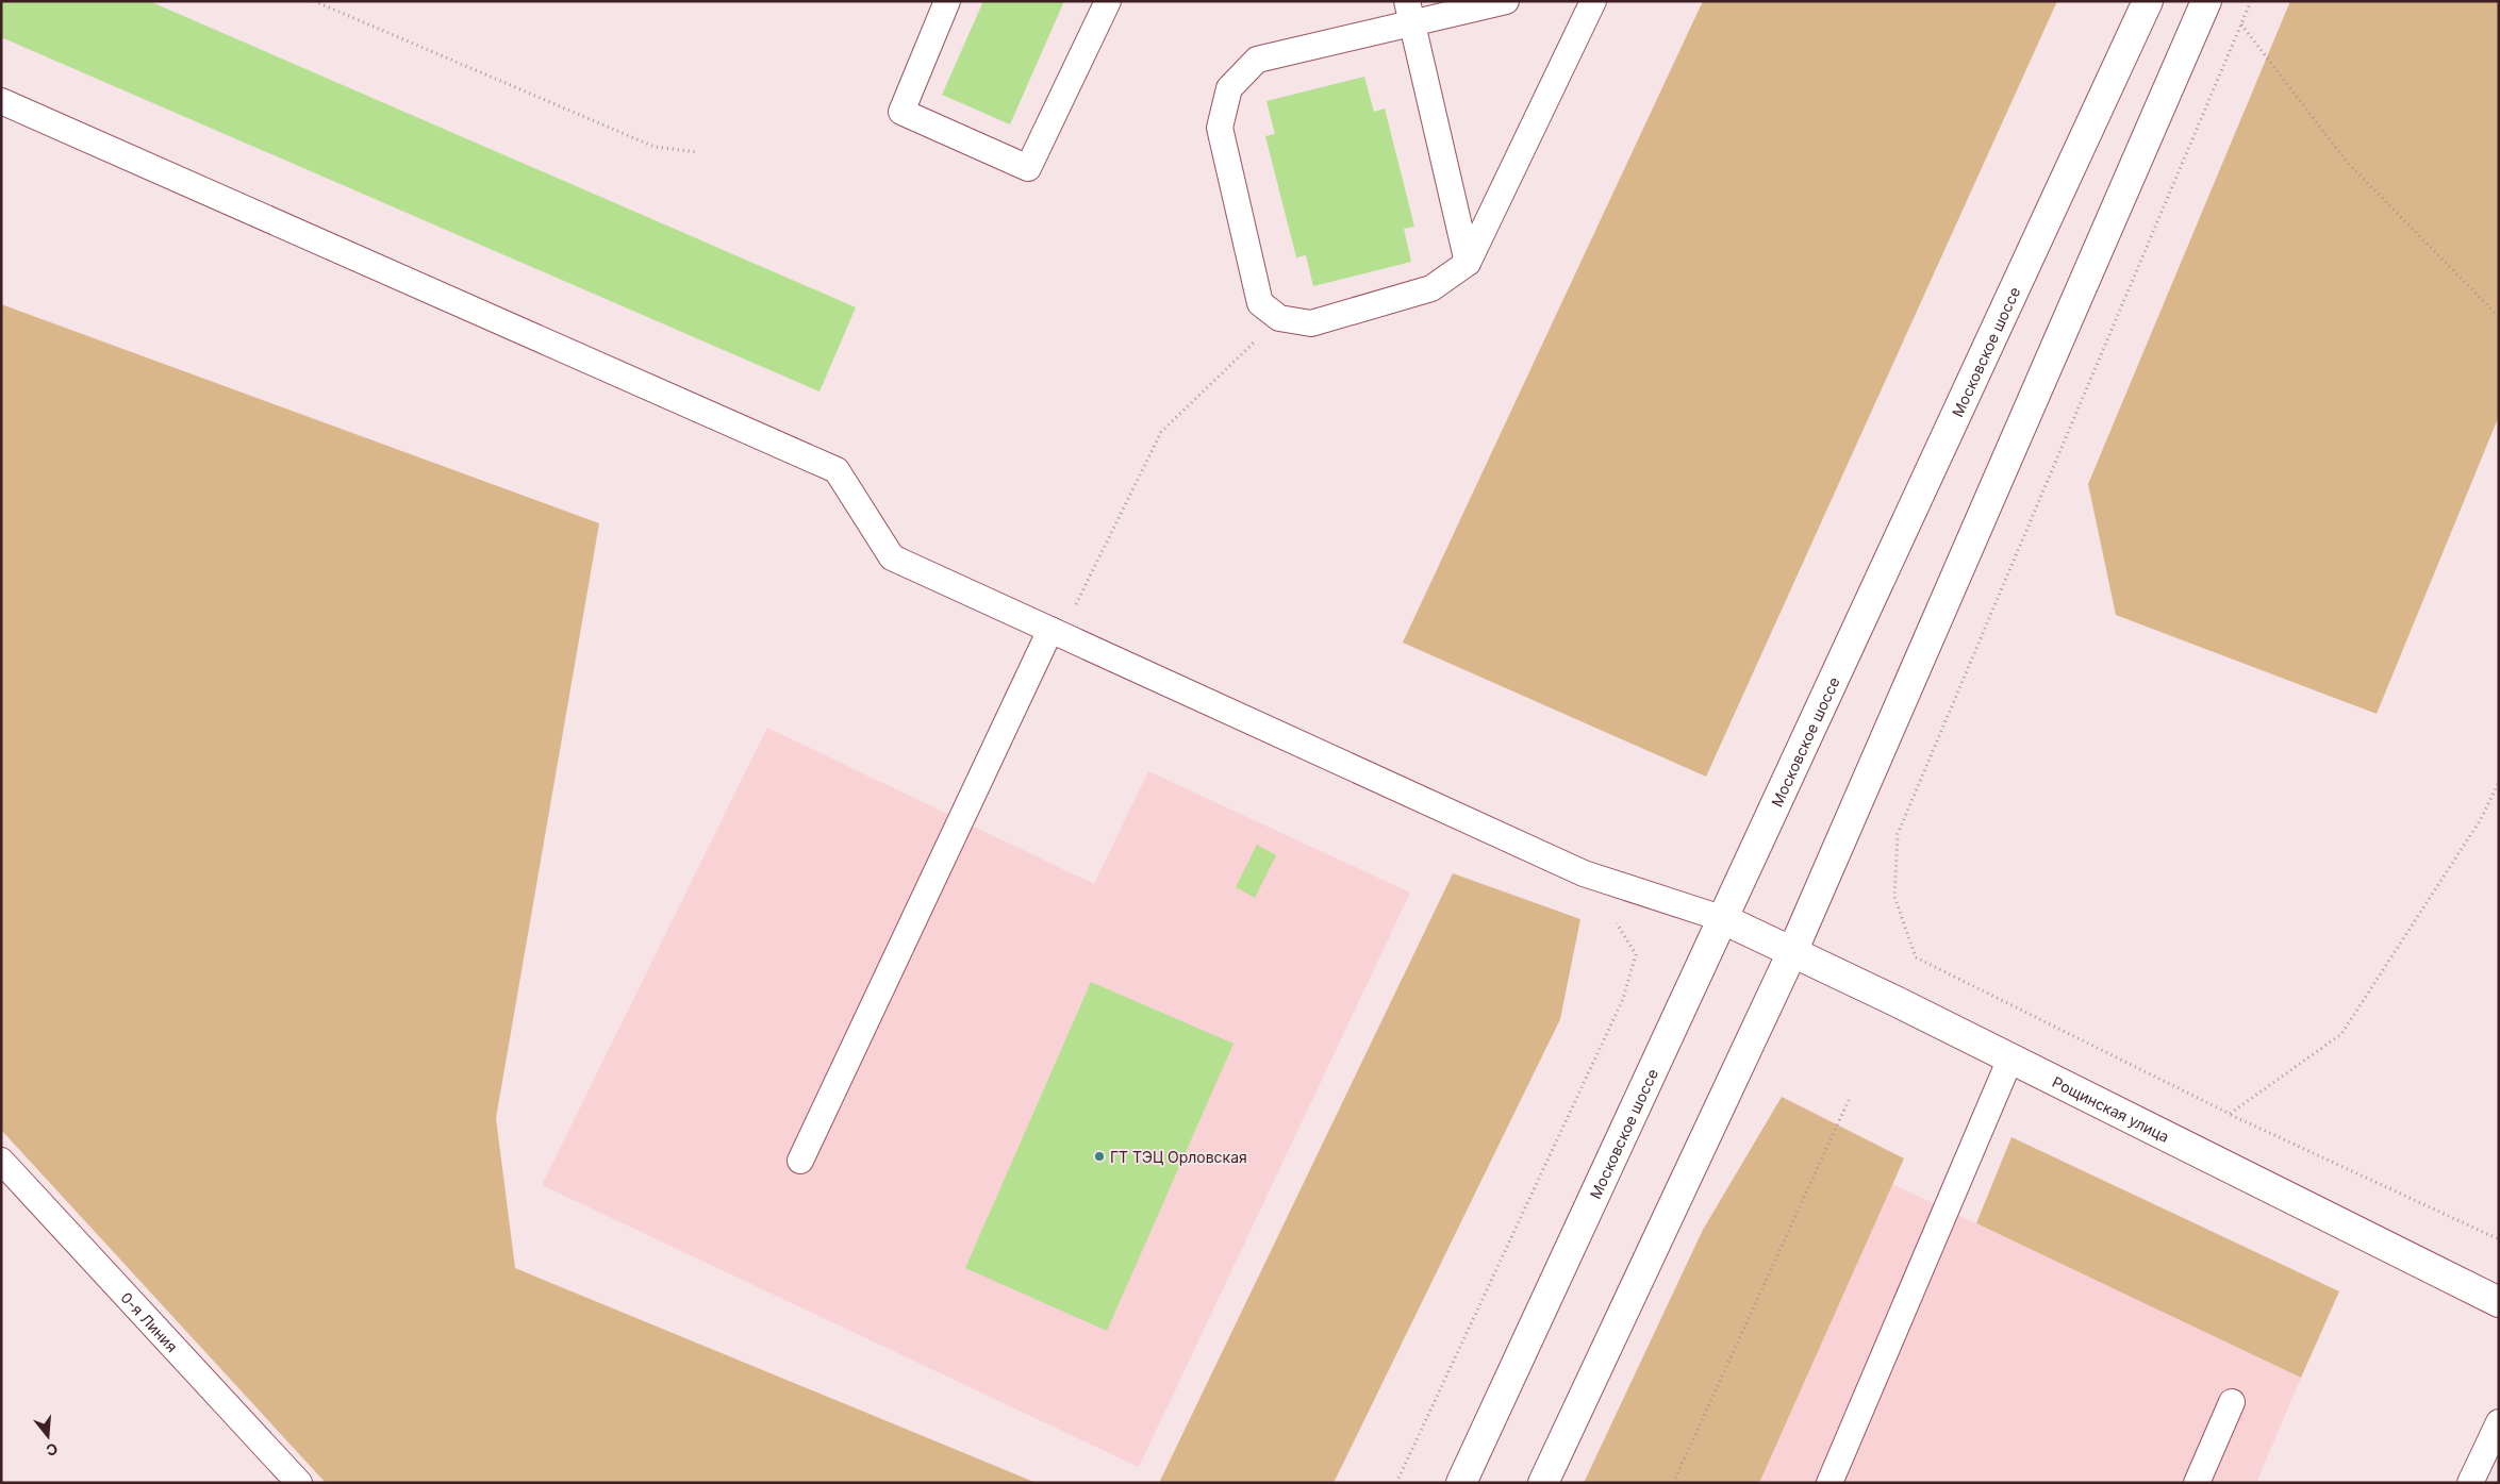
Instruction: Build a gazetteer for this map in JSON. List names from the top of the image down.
{
  "streets": {
    "main road": ["Московское шоссе", "Рощинская улица"],
    "lane": ["0-я Линия"]
  },
  "crossings": [
    ["Московское шоссе", "Рощинская улица"]
  ],
  "places": ["ГТ ТЭЦ Орловская"],
  "north": "bottom"
}
